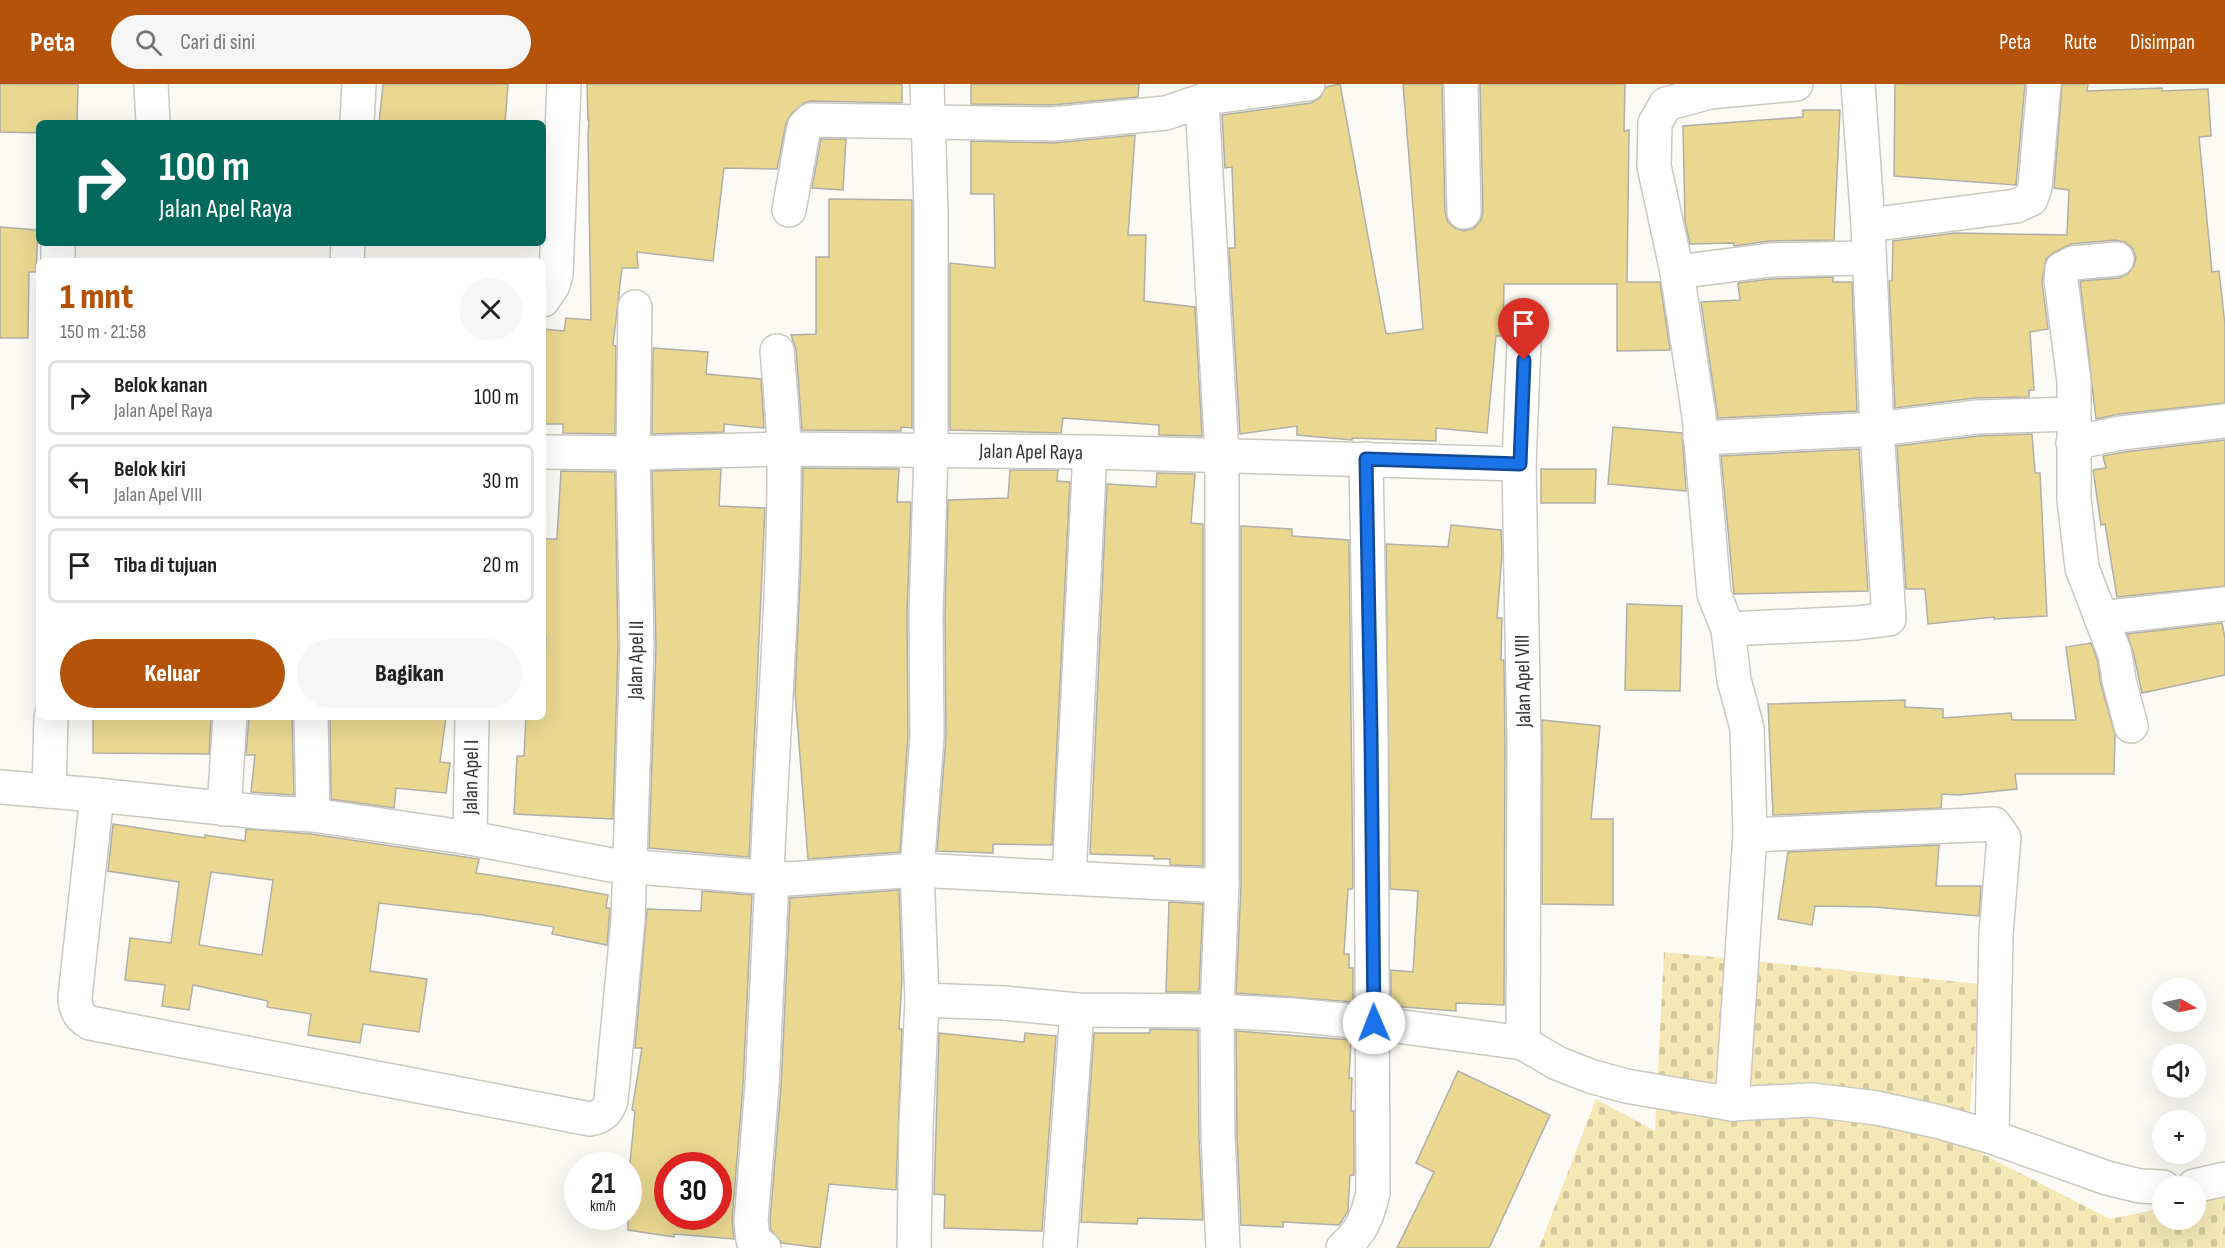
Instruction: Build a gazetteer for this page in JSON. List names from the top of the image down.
{
  "streets": {
    "street": [
      "Jalan Apel Raya",
      "Jalan Apel II",
      "Jalan Apel VIII",
      "Jalan Apel I"
    ]
  },
  "crossings": [
    ["Jalan Apel Raya", "Jalan Apel II"],
    ["Jalan Apel Raya", "Jalan Apel VIII"]
  ],
  "north": "right",
  "page": {
    "header": "Peta",
    "search": "Cari di sini",
    "nav": ["Peta", "Rute", "Disimpan"],
    "turn": ["100 m", "Jalan Apel Raya"],
    "heading": ["1 mnt", "150 m · 21:58"],
    "list": [
      {
        "name": "Belok kanan",
        "note": "Jalan Apel Raya",
        "value": "100 m"
      },
      {
        "name": "Belok kiri",
        "note": "Jalan Apel VIII",
        "value": "30 m"
      },
      {
        "name": "Tiba di tujuan",
        "value": "20 m"
      }
    ],
    "buttons": ["Keluar", "Bagikan"],
    "map_buttons": ["+", "−"],
    "speed": "21 km/h",
    "limit": "30"
  }
}
